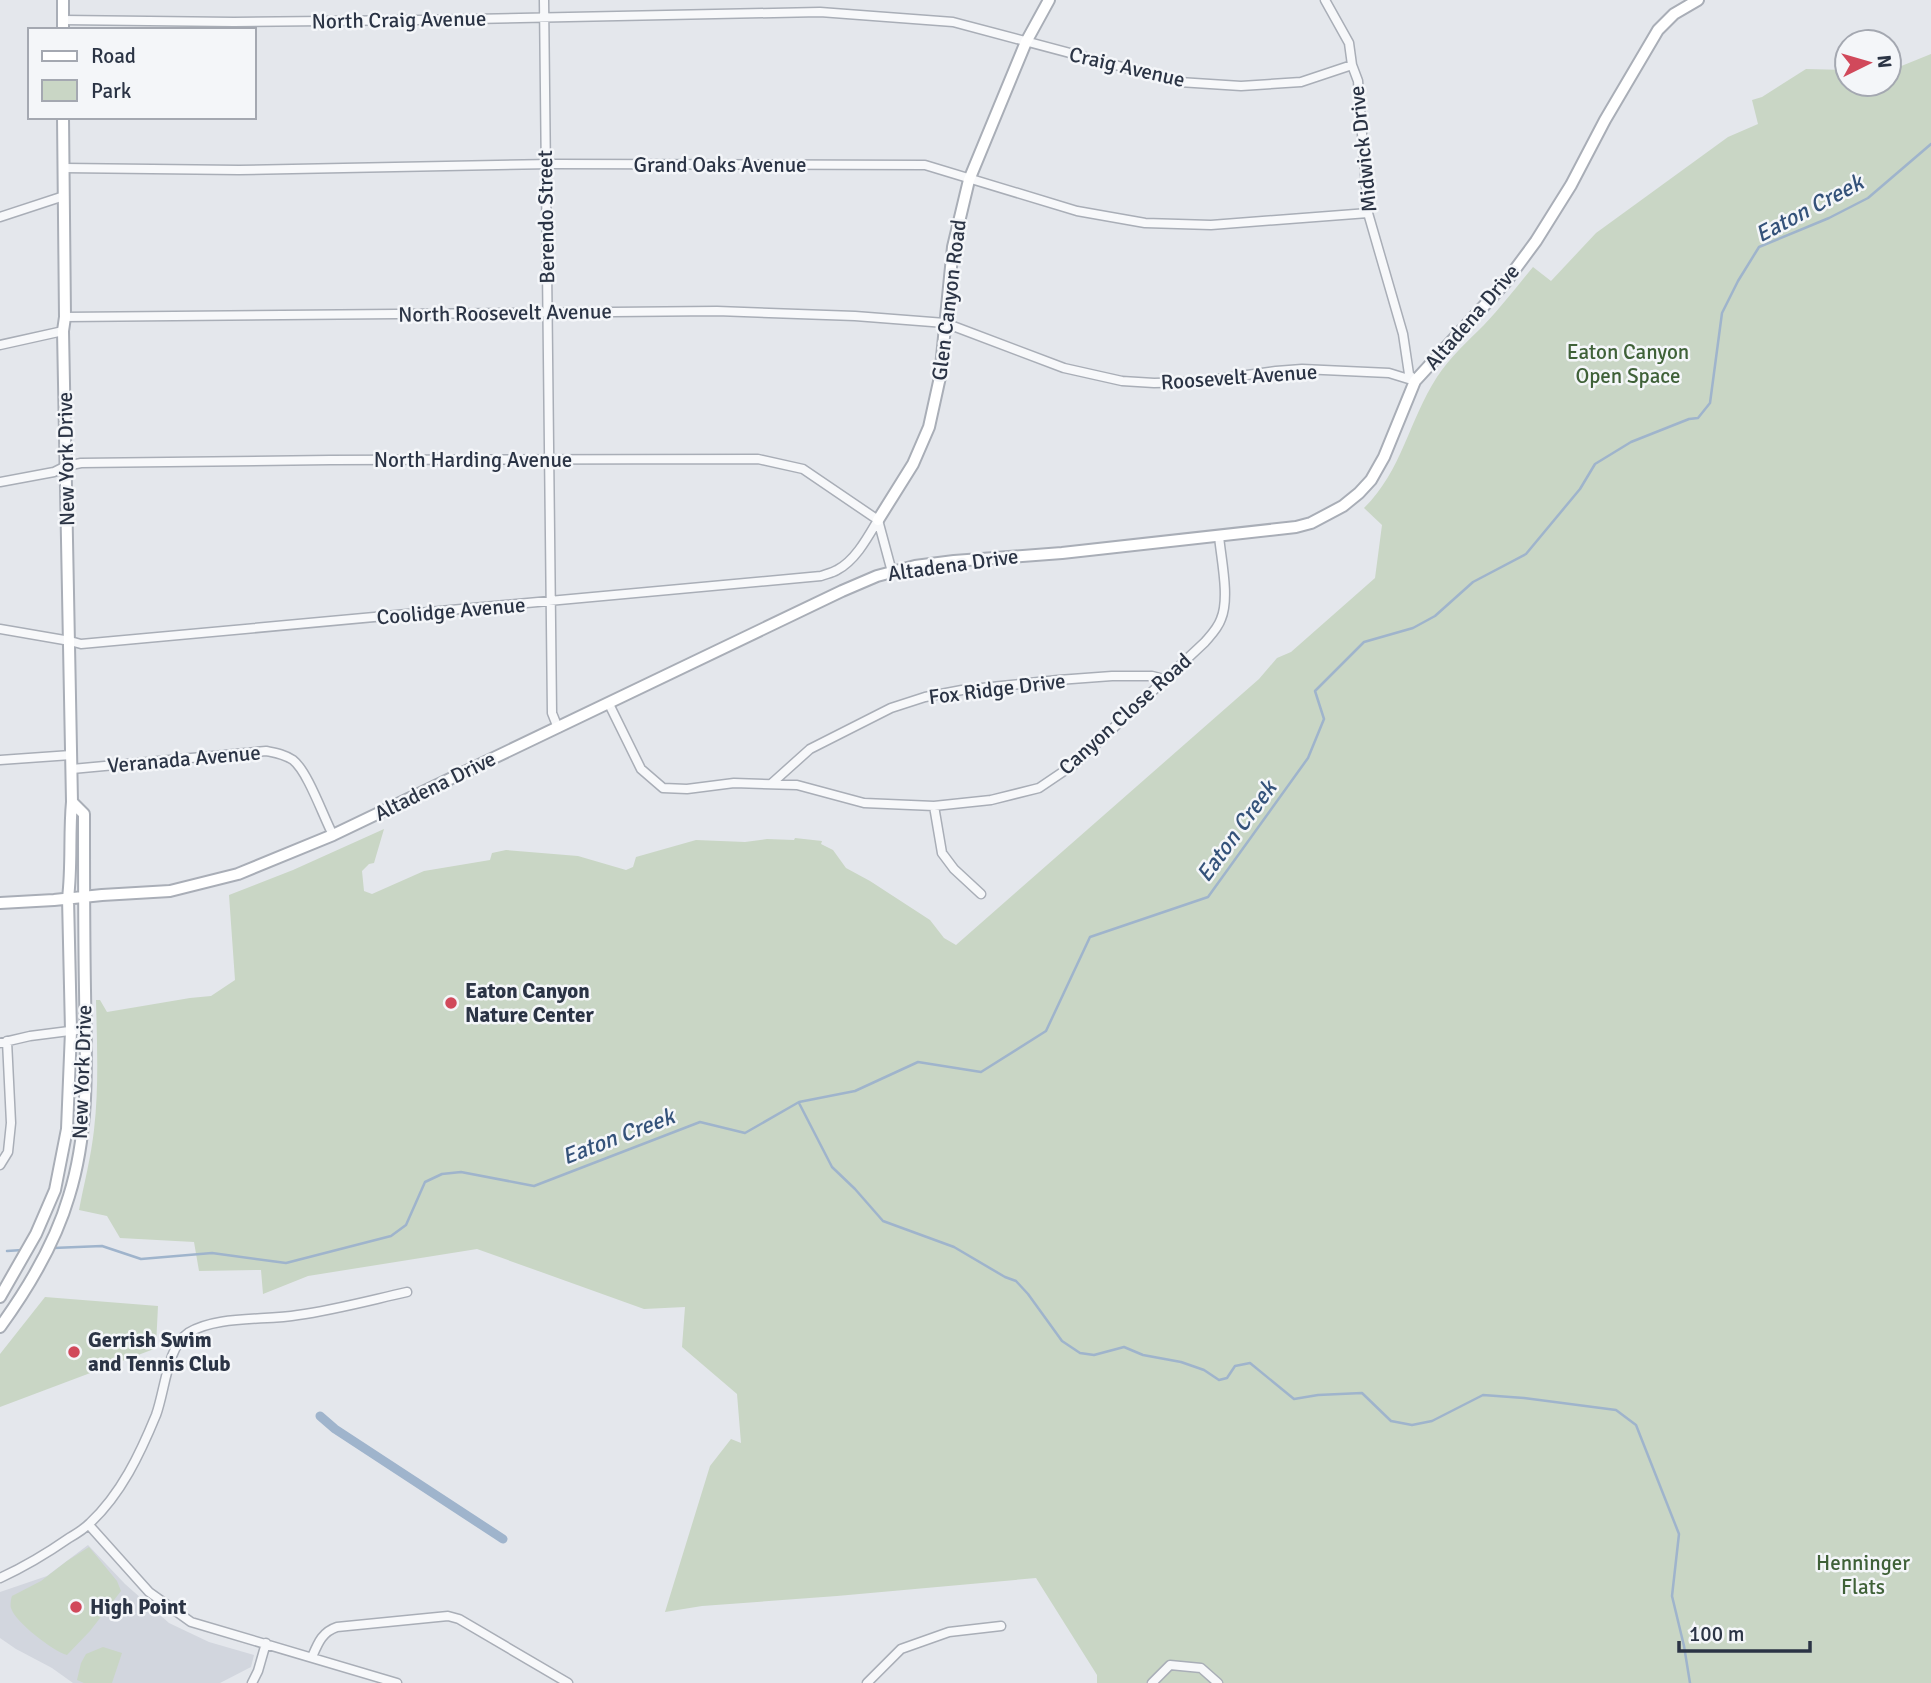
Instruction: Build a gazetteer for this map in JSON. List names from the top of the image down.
{
  "streets": {
    "main road": ["Glen Canyon Road", "Altadena Drive", "New York Drive"],
    "street": [
      "North Craig Avenue",
      "Craig Avenue",
      "Midwick Drive",
      "Grand Oaks Avenue",
      "Berendo Street",
      "North Roosevelt Avenue",
      "Roosevelt Avenue",
      "North Harding Avenue",
      "Coolidge Avenue",
      "Fox Ridge Drive",
      "Canyon Close Road",
      "Veranada Avenue"
    ]
  },
  "crossings": [
    ["North Craig Avenue", "Craig Avenue"],
    ["North Craig Avenue", "Berendo Street"],
    ["North Craig Avenue", "Glen Canyon Road"],
    ["Craig Avenue", "Midwick Drive"],
    ["Craig Avenue", "Glen Canyon Road"],
    ["Midwick Drive", "Grand Oaks Avenue"],
    ["Midwick Drive", "Altadena Drive"],
    ["Midwick Drive", "Roosevelt Avenue"],
    ["Grand Oaks Avenue", "Berendo Street"],
    ["Grand Oaks Avenue", "Glen Canyon Road"],
    ["Grand Oaks Avenue", "New York Drive"],
    ["Berendo Street", "North Roosevelt Avenue"],
    ["Berendo Street", "Altadena Drive"],
    ["Berendo Street", "North Harding Avenue"],
    ["Berendo Street", "Coolidge Avenue"],
    ["Glen Canyon Road", "North Roosevelt Avenue"],
    ["Glen Canyon Road", "Roosevelt Avenue"],
    ["Glen Canyon Road", "North Harding Avenue"],
    ["Glen Canyon Road", "Coolidge Avenue"],
    ["North Roosevelt Avenue", "Roosevelt Avenue"],
    ["North Roosevelt Avenue", "New York Drive"],
    ["Altadena Drive", "Roosevelt Avenue"],
    ["Altadena Drive", "New York Drive"],
    ["Altadena Drive", "Canyon Close Road"],
    ["Altadena Drive", "Veranada Avenue"],
    ["New York Drive", "North Harding Avenue"],
    ["New York Drive", "Coolidge Avenue"],
    ["New York Drive", "Veranada Avenue"],
    ["North Harding Avenue", "Coolidge Avenue"],
    ["Fox Ridge Drive", "Canyon Close Road"]
  ],
  "water": ["Eaton Creek"],
  "parks": ["Eaton Canyon Open Space", "Henninger Flats"],
  "places": ["Eaton Canyon Nature Center", "Gerrish Swim and Tennis Club", "High Point"],
  "legend": ["Road", "Park"],
  "scale_bar": "100 m",
  "north": "right"
}
